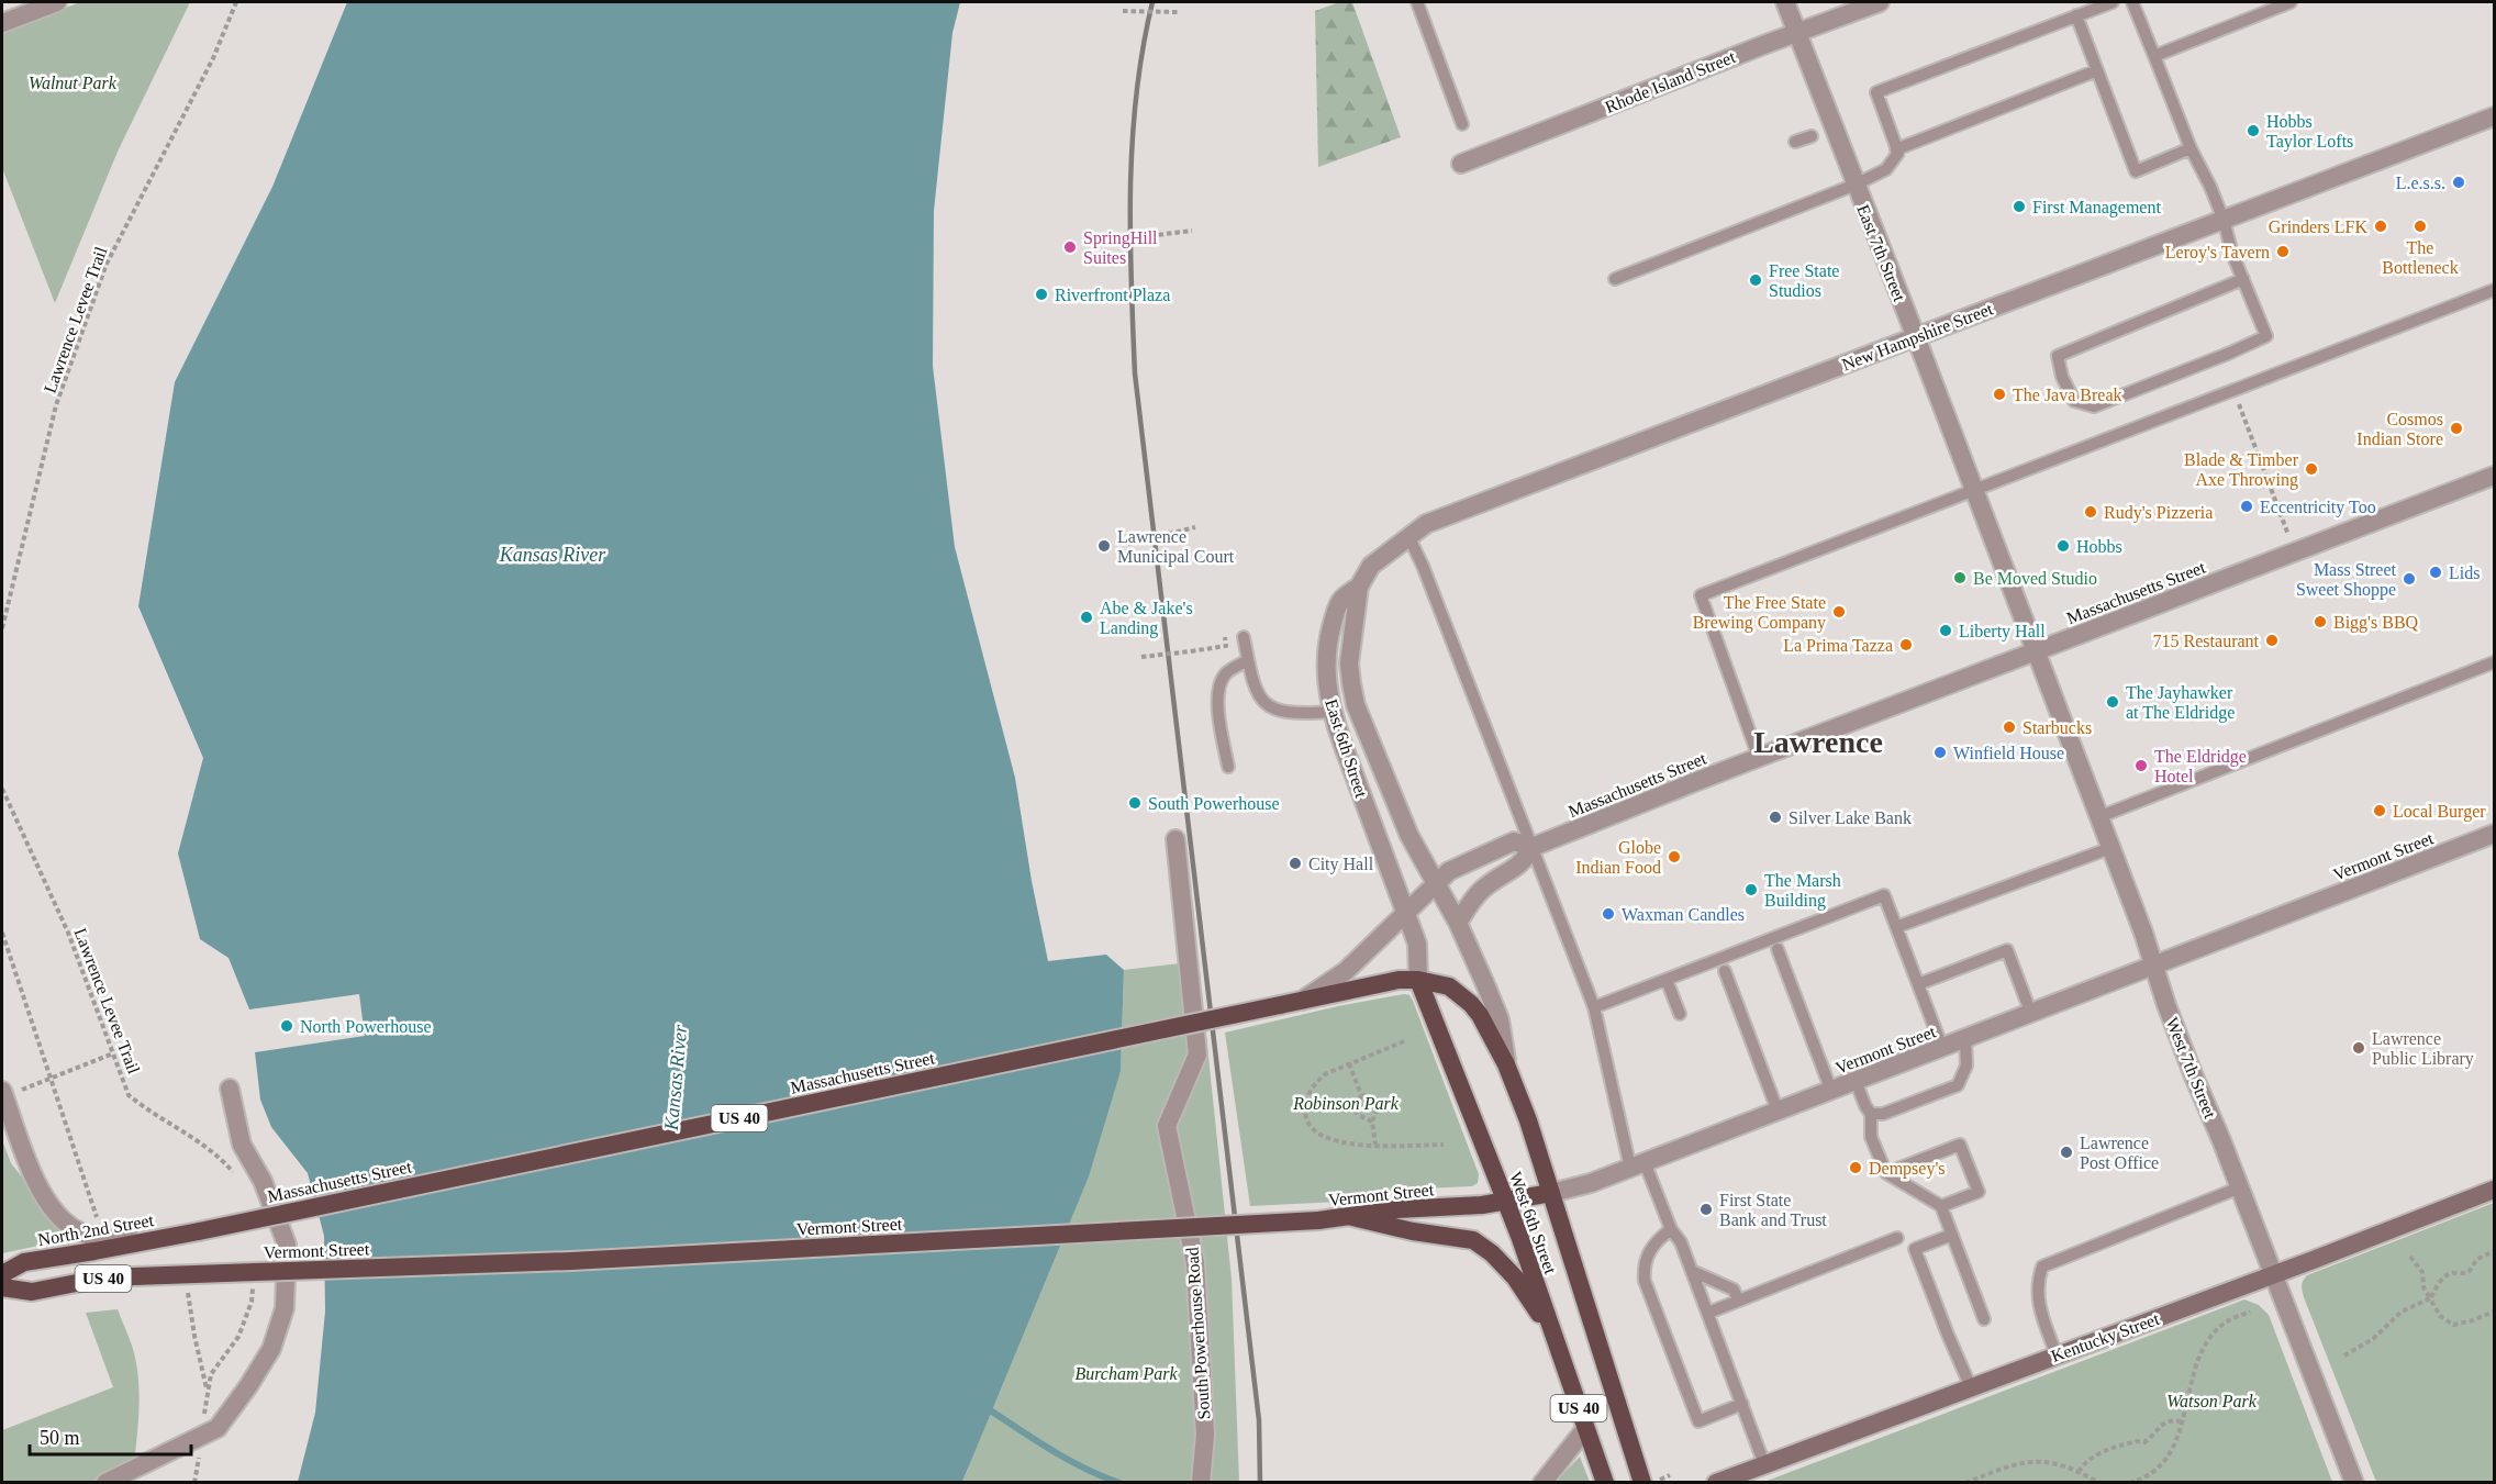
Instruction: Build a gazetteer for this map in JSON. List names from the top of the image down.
{
  "streets": {
    "highway": [
      "Massachusetts Street",
      "Vermont Street",
      "US 40",
      "West 6th Street",
      "North 2nd Street"
    ],
    "main road": ["Kentucky Street"],
    "street": [
      "Rhode Island Street",
      "East 7th Street",
      "New Hampshire Street",
      "East 6th Street",
      "West 7th Street",
      "South Powerhouse Road"
    ],
    "path": ["Lawrence Levee Trail"]
  },
  "crossings": [
    ["Rhode Island Street", "East 7th Street"],
    ["East 7th Street", "New Hampshire Street"],
    ["East 7th Street", "Massachusetts Street"],
    ["East 7th Street", "West 7th Street"],
    ["New Hampshire Street", "East 6th Street"],
    ["Massachusetts Street", "East 6th Street"],
    ["Massachusetts Street", "West 7th Street"],
    ["Massachusetts Street", "West 6th Street"],
    ["Massachusetts Street", "North 2nd Street"],
    ["East 6th Street", "West 6th Street"],
    ["Vermont Street", "West 7th Street"],
    ["Vermont Street", "US 40"],
    ["Vermont Street", "West 6th Street"],
    ["West 7th Street", "Kentucky Street"],
    ["US 40", "West 6th Street"]
  ],
  "districts": ["Lawrence"],
  "water": ["Kansas River"],
  "parks": [
    "Walnut Park",
    "Robinson Park",
    "Burcham Park",
    "Watson Park"
  ],
  "places": [
    "Hobbs Taylor Lofts",
    "L.e.s.s.",
    "First Management",
    "Grinders LFK",
    "The Bottleneck",
    "SpringHill Suites",
    "Leroy's Tavern",
    "Free State Studios",
    "Riverfront Plaza",
    "The Java Break",
    "Cosmos Indian Store",
    "Blade & Timber Axe Throwing",
    "Eccentricity Too",
    "Rudy's Pizzeria",
    "Lawrence Municipal Court",
    "Hobbs",
    "Lids",
    "Be Moved Studio",
    "Mass Street Sweet Shoppe",
    "The Free State Brewing Company",
    "Abe & Jake's Landing",
    "Bigg's BBQ",
    "Liberty Hall",
    "715 Restaurant",
    "La Prima Tazza",
    "The Jayhawker at The Eldridge",
    "Starbucks",
    "Winfield House",
    "The Eldridge Hotel",
    "South Powerhouse",
    "Local Burger",
    "Silver Lake Bank",
    "Globe Indian Food",
    "City Hall",
    "The Marsh Building",
    "Waxman Candles",
    "North Powerhouse",
    "Lawrence Public Library",
    "Lawrence Post Office",
    "Dempsey's",
    "First State Bank and Trust"
  ],
  "scale_bar": "50 m"
}
